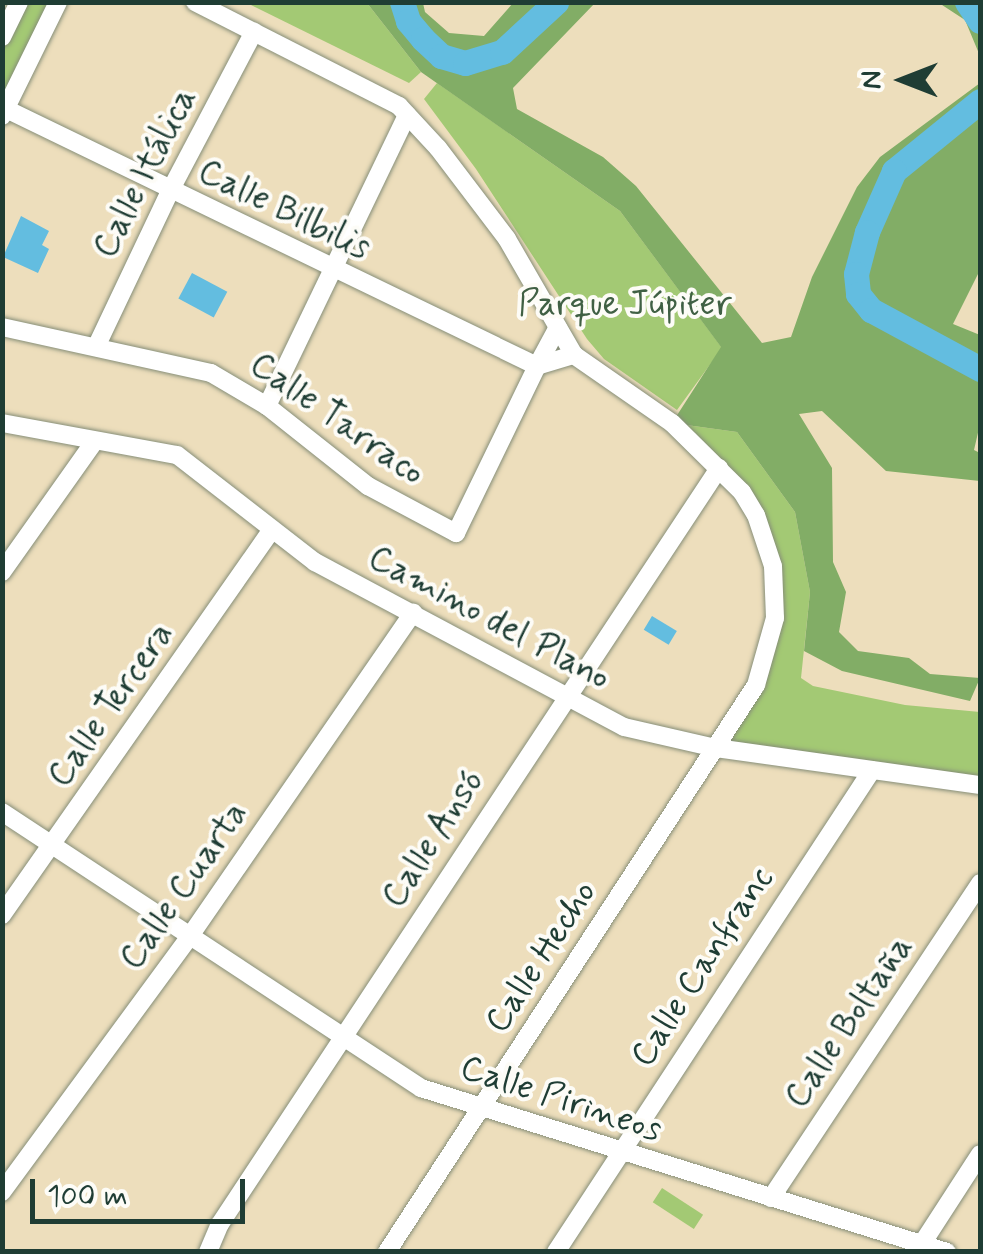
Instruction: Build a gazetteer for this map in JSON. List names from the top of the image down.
{
  "streets": {
    "street": [
      "Calle Itálica",
      "Calle Bilbilis",
      "Calle Tarraco",
      "Camino del Plano",
      "Calle Tercera",
      "Calle Ansó",
      "Calle Cuarta",
      "Calle Hecho",
      "Calle Canfranc",
      "Calle Boltaña",
      "Calle Pirineos"
    ]
  },
  "crossings": [
    ["Calle Itálica", "Calle Bilbilis"],
    ["Calle Itálica", "Calle Tarraco"],
    ["Calle Bilbilis", "Calle Tarraco"],
    ["Camino del Plano", "Calle Tercera"],
    ["Camino del Plano", "Calle Ansó"],
    ["Camino del Plano", "Calle Cuarta"],
    ["Camino del Plano", "Calle Hecho"],
    ["Camino del Plano", "Calle Canfranc"],
    ["Calle Tercera", "Calle Pirineos"],
    ["Calle Ansó", "Calle Hecho"],
    ["Calle Ansó", "Calle Pirineos"],
    ["Calle Cuarta", "Calle Pirineos"],
    ["Calle Hecho", "Calle Pirineos"],
    ["Calle Canfranc", "Calle Pirineos"],
    ["Calle Boltaña", "Calle Pirineos"]
  ],
  "parks": ["Parque Júpiter"],
  "scale_bar": "100 m",
  "north": "left"
}
